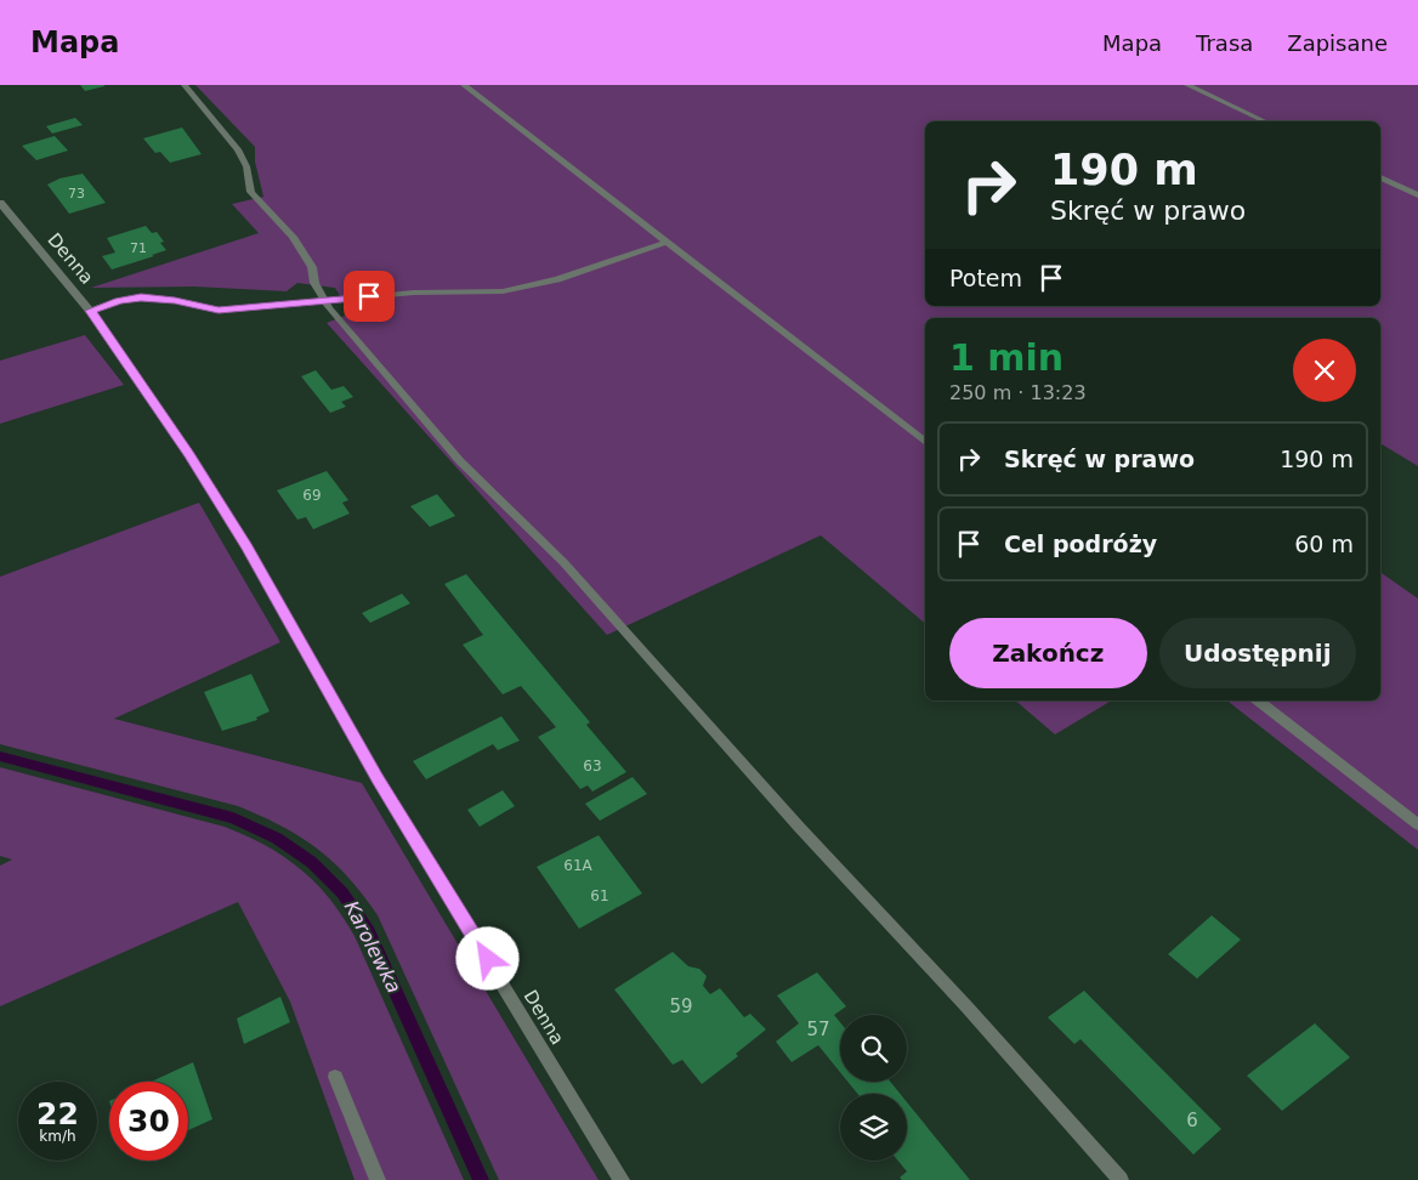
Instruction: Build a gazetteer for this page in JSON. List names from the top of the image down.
{
  "streets": {
    "street": ["Denna"]
  },
  "water": ["Karolewka"],
  "house_numbers": [
    "73",
    "71",
    "69",
    "63",
    "61A",
    "61",
    "59",
    "57",
    "6"
  ],
  "page": {
    "header": "Mapa",
    "nav": ["Mapa", "Trasa", "Zapisane"],
    "turn": ["190 m", "Skręć w prawo"],
    "then": "Potem",
    "heading": ["1 min", "250 m · 13:23"],
    "list": [
      {
        "name": "Skręć w prawo",
        "value": "190 m"
      },
      {
        "name": "Cel podróży",
        "value": "60 m"
      }
    ],
    "buttons": ["Zakończ", "Udostępnij"],
    "speed": "22 km/h",
    "limit": "30"
  }
}
